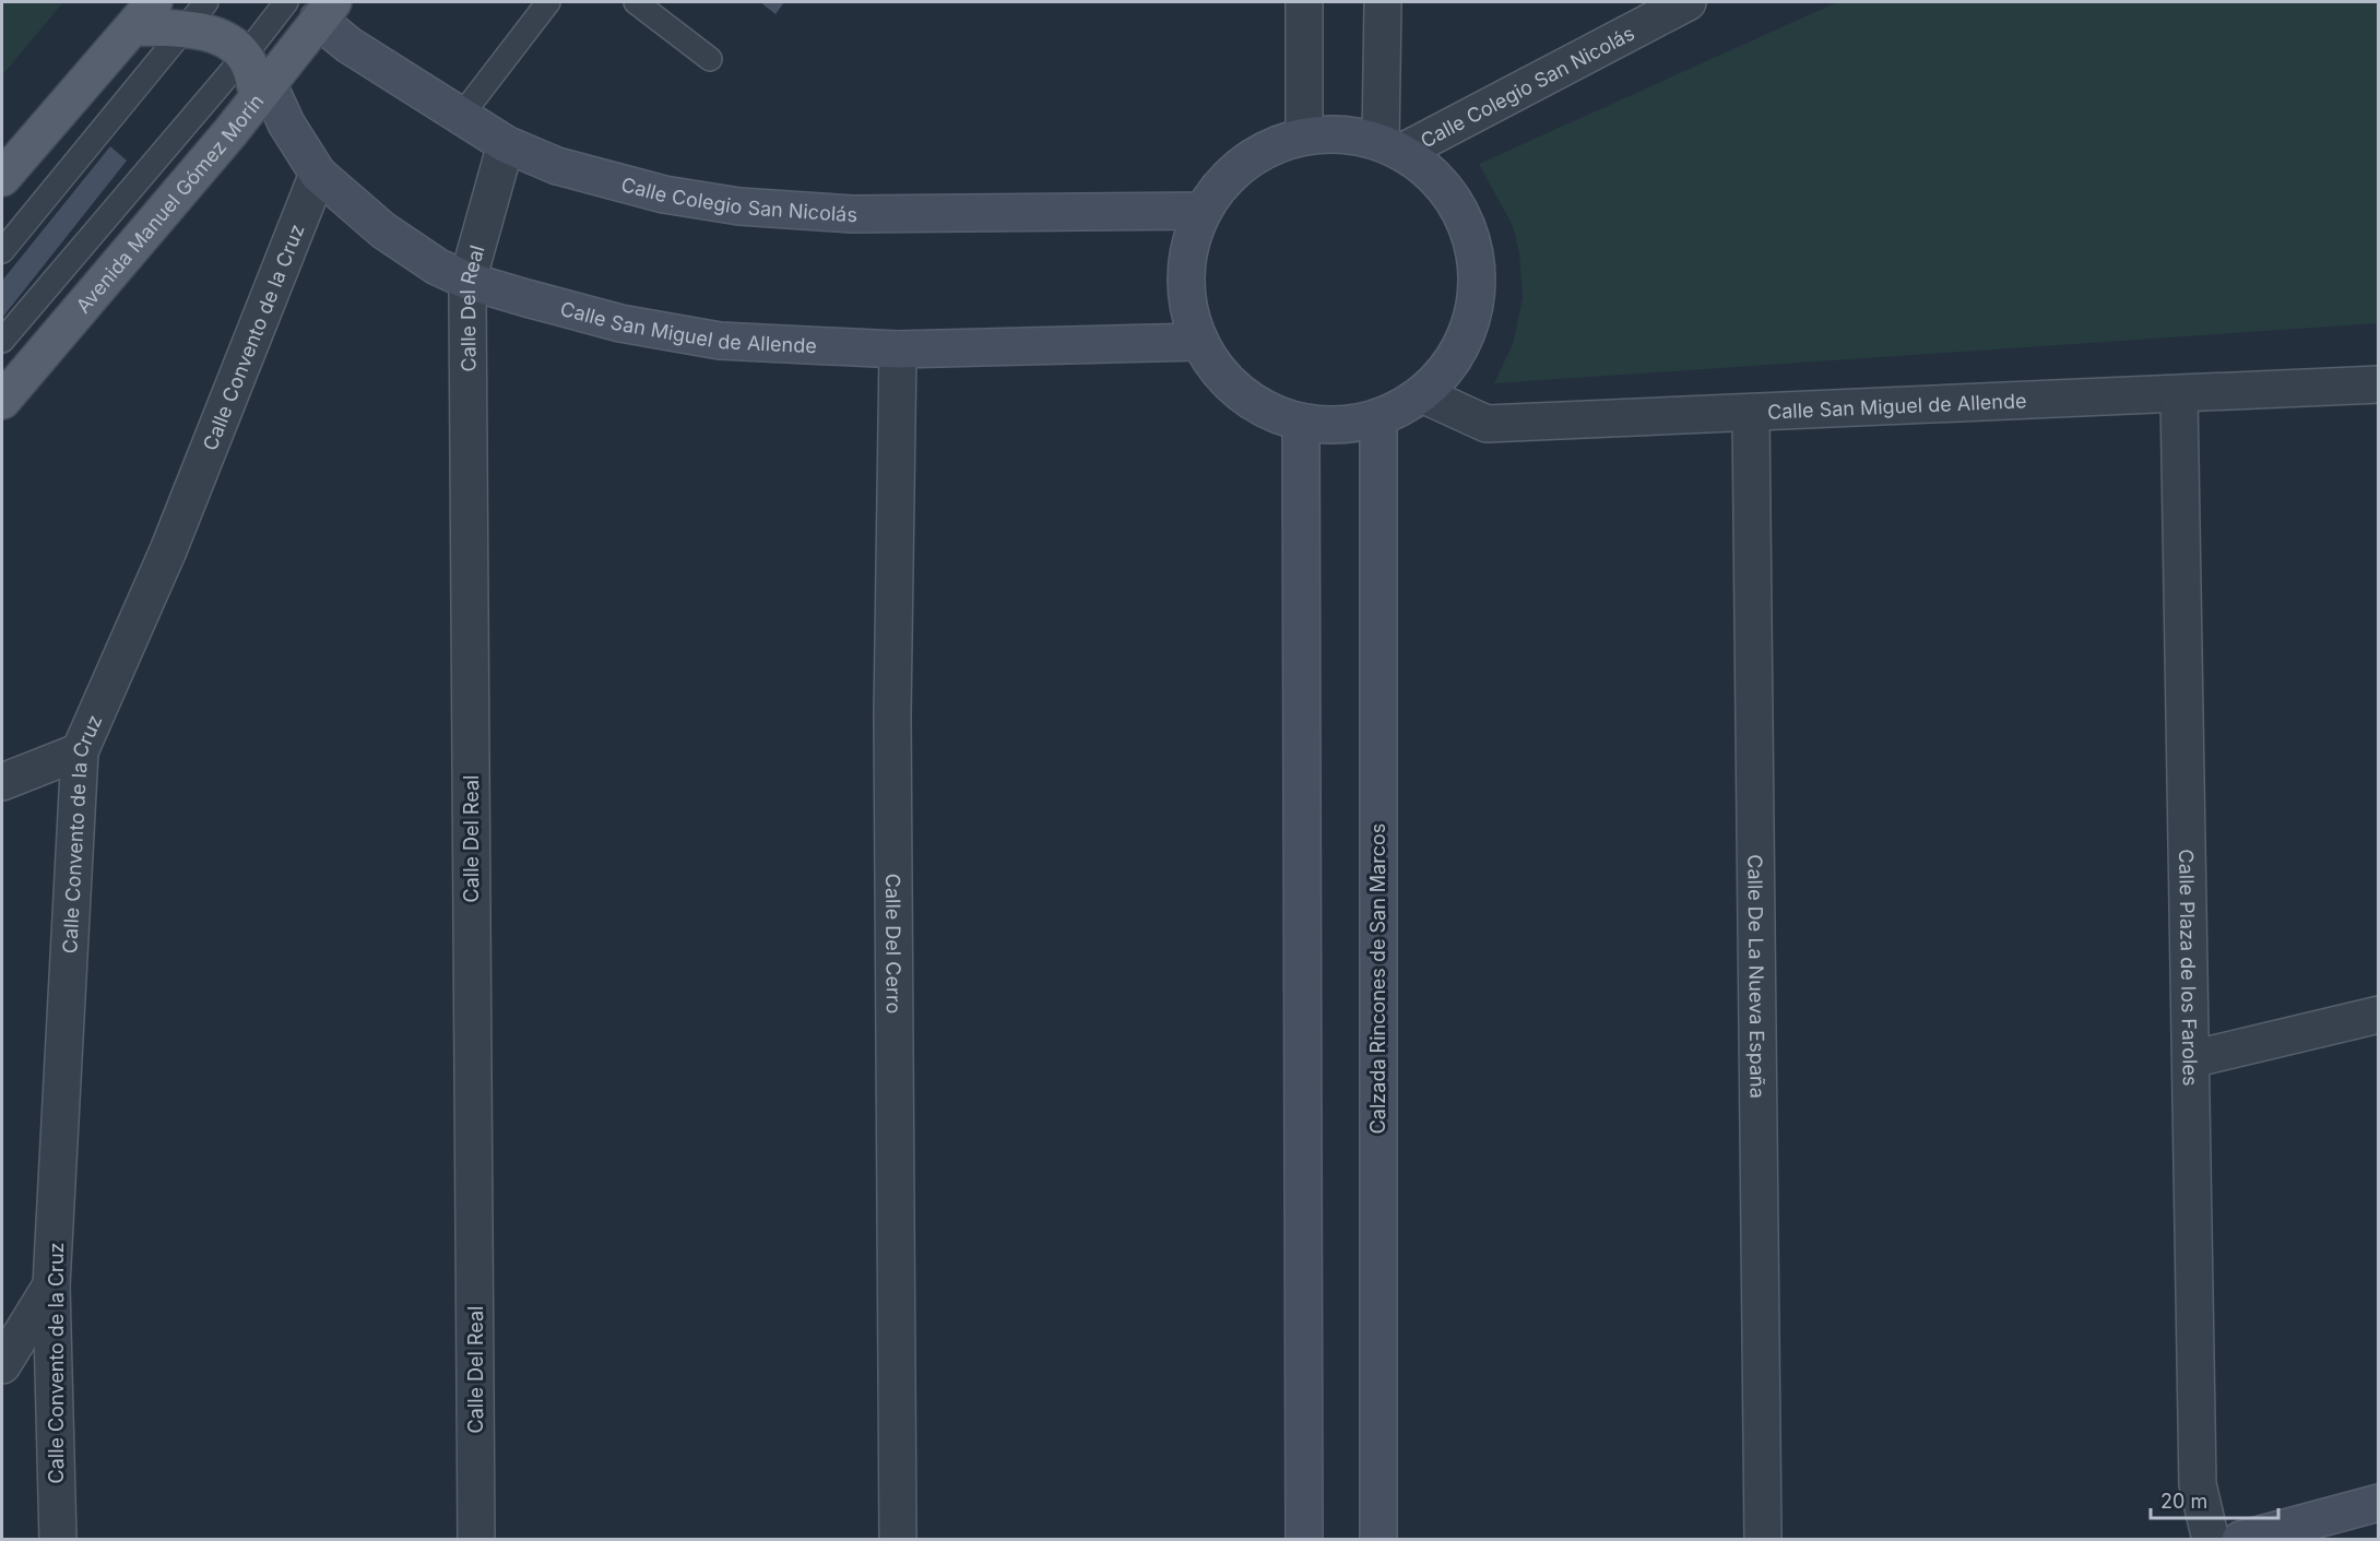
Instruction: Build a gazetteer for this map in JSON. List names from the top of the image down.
{
  "streets": {
    "main road": ["Avenida Manuel Gómez Morín"],
    "street": [
      "Calle Colegio San Nicolás",
      "Calle Del Real",
      "Calle San Miguel de Allende",
      "Calle Convento de la Cruz",
      "Calle Del Cerro",
      "Calle Plaza de los Faroles",
      "Calle De La Nueva España",
      "Calzada Rincones de San Marcos"
    ]
  },
  "crossings": [
    ["Calle Colegio San Nicolás", "Avenida Manuel Gómez Morín"],
    ["Calle Colegio San Nicolás", "Calle Del Real"],
    ["Avenida Manuel Gómez Morín", "Calle San Miguel de Allende"],
    ["Calle Del Real", "Calle San Miguel de Allende"],
    ["Calle San Miguel de Allende", "Calle Convento de la Cruz"],
    ["Calle San Miguel de Allende", "Calle Del Cerro"],
    ["Calle San Miguel de Allende", "Calle Plaza de los Faroles"],
    ["Calle San Miguel de Allende", "Calle De La Nueva España"]
  ],
  "scale_bar": "20 m"
}
